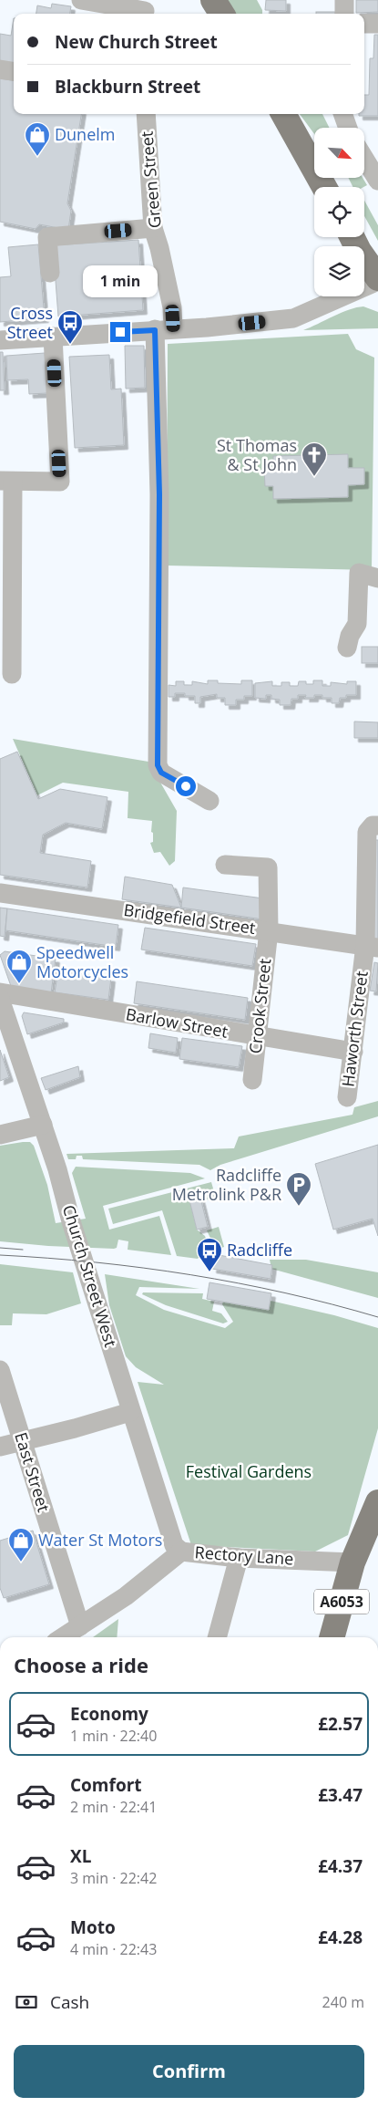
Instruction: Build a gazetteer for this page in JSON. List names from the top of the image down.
{
  "streets": {
    "main road": ["A6053"],
    "street": [
      "Green Street",
      "Bridgefield Street",
      "Crook Street",
      "Barlow Street",
      "Haworth Street",
      "Church Street West",
      "East Street",
      "Rectory Lane"
    ]
  },
  "crossings": [
    ["Bridgefield Street", "Crook Street"],
    ["Bridgefield Street", "Haworth Street"],
    ["Crook Street", "Barlow Street"],
    ["Barlow Street", "Haworth Street"],
    ["Church Street West", "Rectory Lane"],
    ["East Street", "Rectory Lane"],
    ["Rectory Lane", "A6053"]
  ],
  "parks": ["Festival Gardens"],
  "places": {
    "shop": ["Dunelm", "Speedwell Motorcycles", "Water St Motors"],
    "bus stop": ["Cross Street", "Radcliffe"],
    "church": ["St Thomas & St John"],
    "parking": ["Radcliffe Metrolink P&R"]
  },
  "north": "bottom right",
  "page": {
    "banner": ["New Church Street", "Blackburn Street"],
    "bubble": "1 min",
    "heading": "Choose a ride",
    "list": [
      {
        "name": "Economy",
        "note": "1 min · 22:40",
        "value": "£2.57"
      },
      {
        "name": "Comfort",
        "note": "2 min · 22:41",
        "value": "£3.47"
      },
      {
        "name": "XL",
        "note": "3 min · 22:42",
        "value": "£4.37"
      },
      {
        "name": "Moto",
        "note": "4 min · 22:43",
        "value": "£4.28"
      }
    ],
    "pay": ["Cash", "240 m"],
    "buttons": "Confirm"
  }
}
